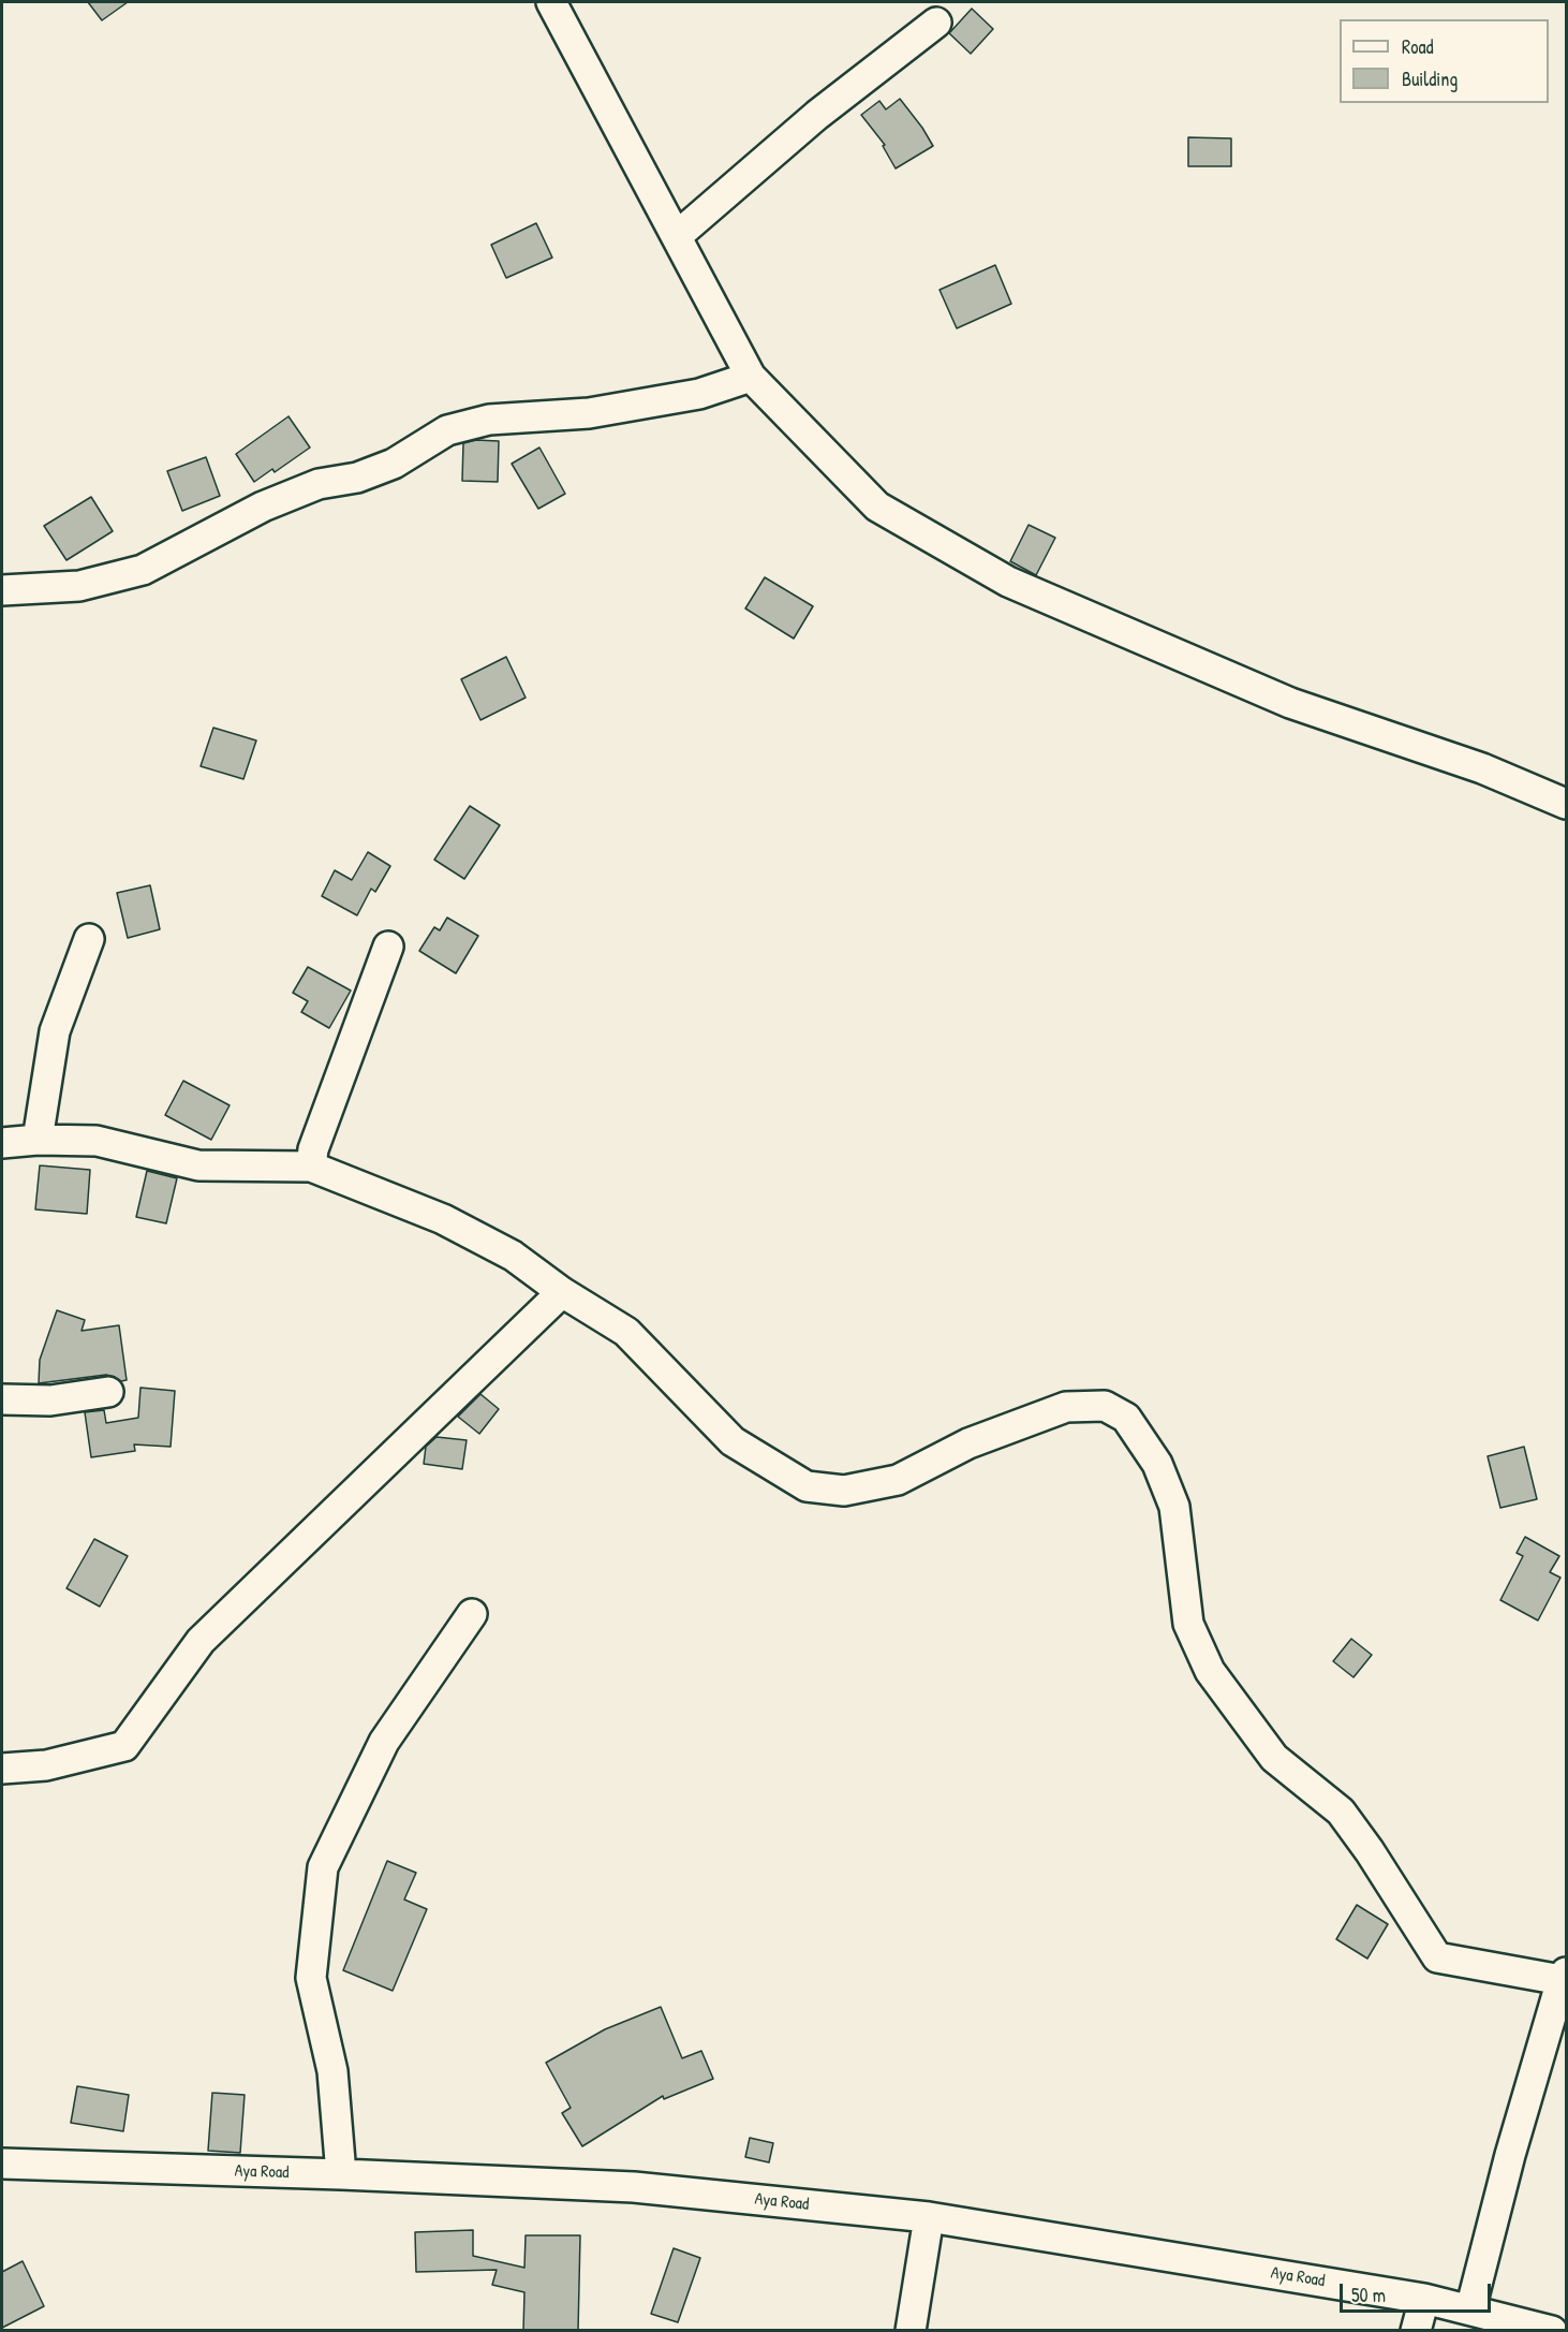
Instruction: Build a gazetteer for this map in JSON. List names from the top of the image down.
{
  "streets": {
    "street": ["Aya Road"]
  },
  "legend": ["Road", "Building"],
  "scale_bar": "50 m"
}
